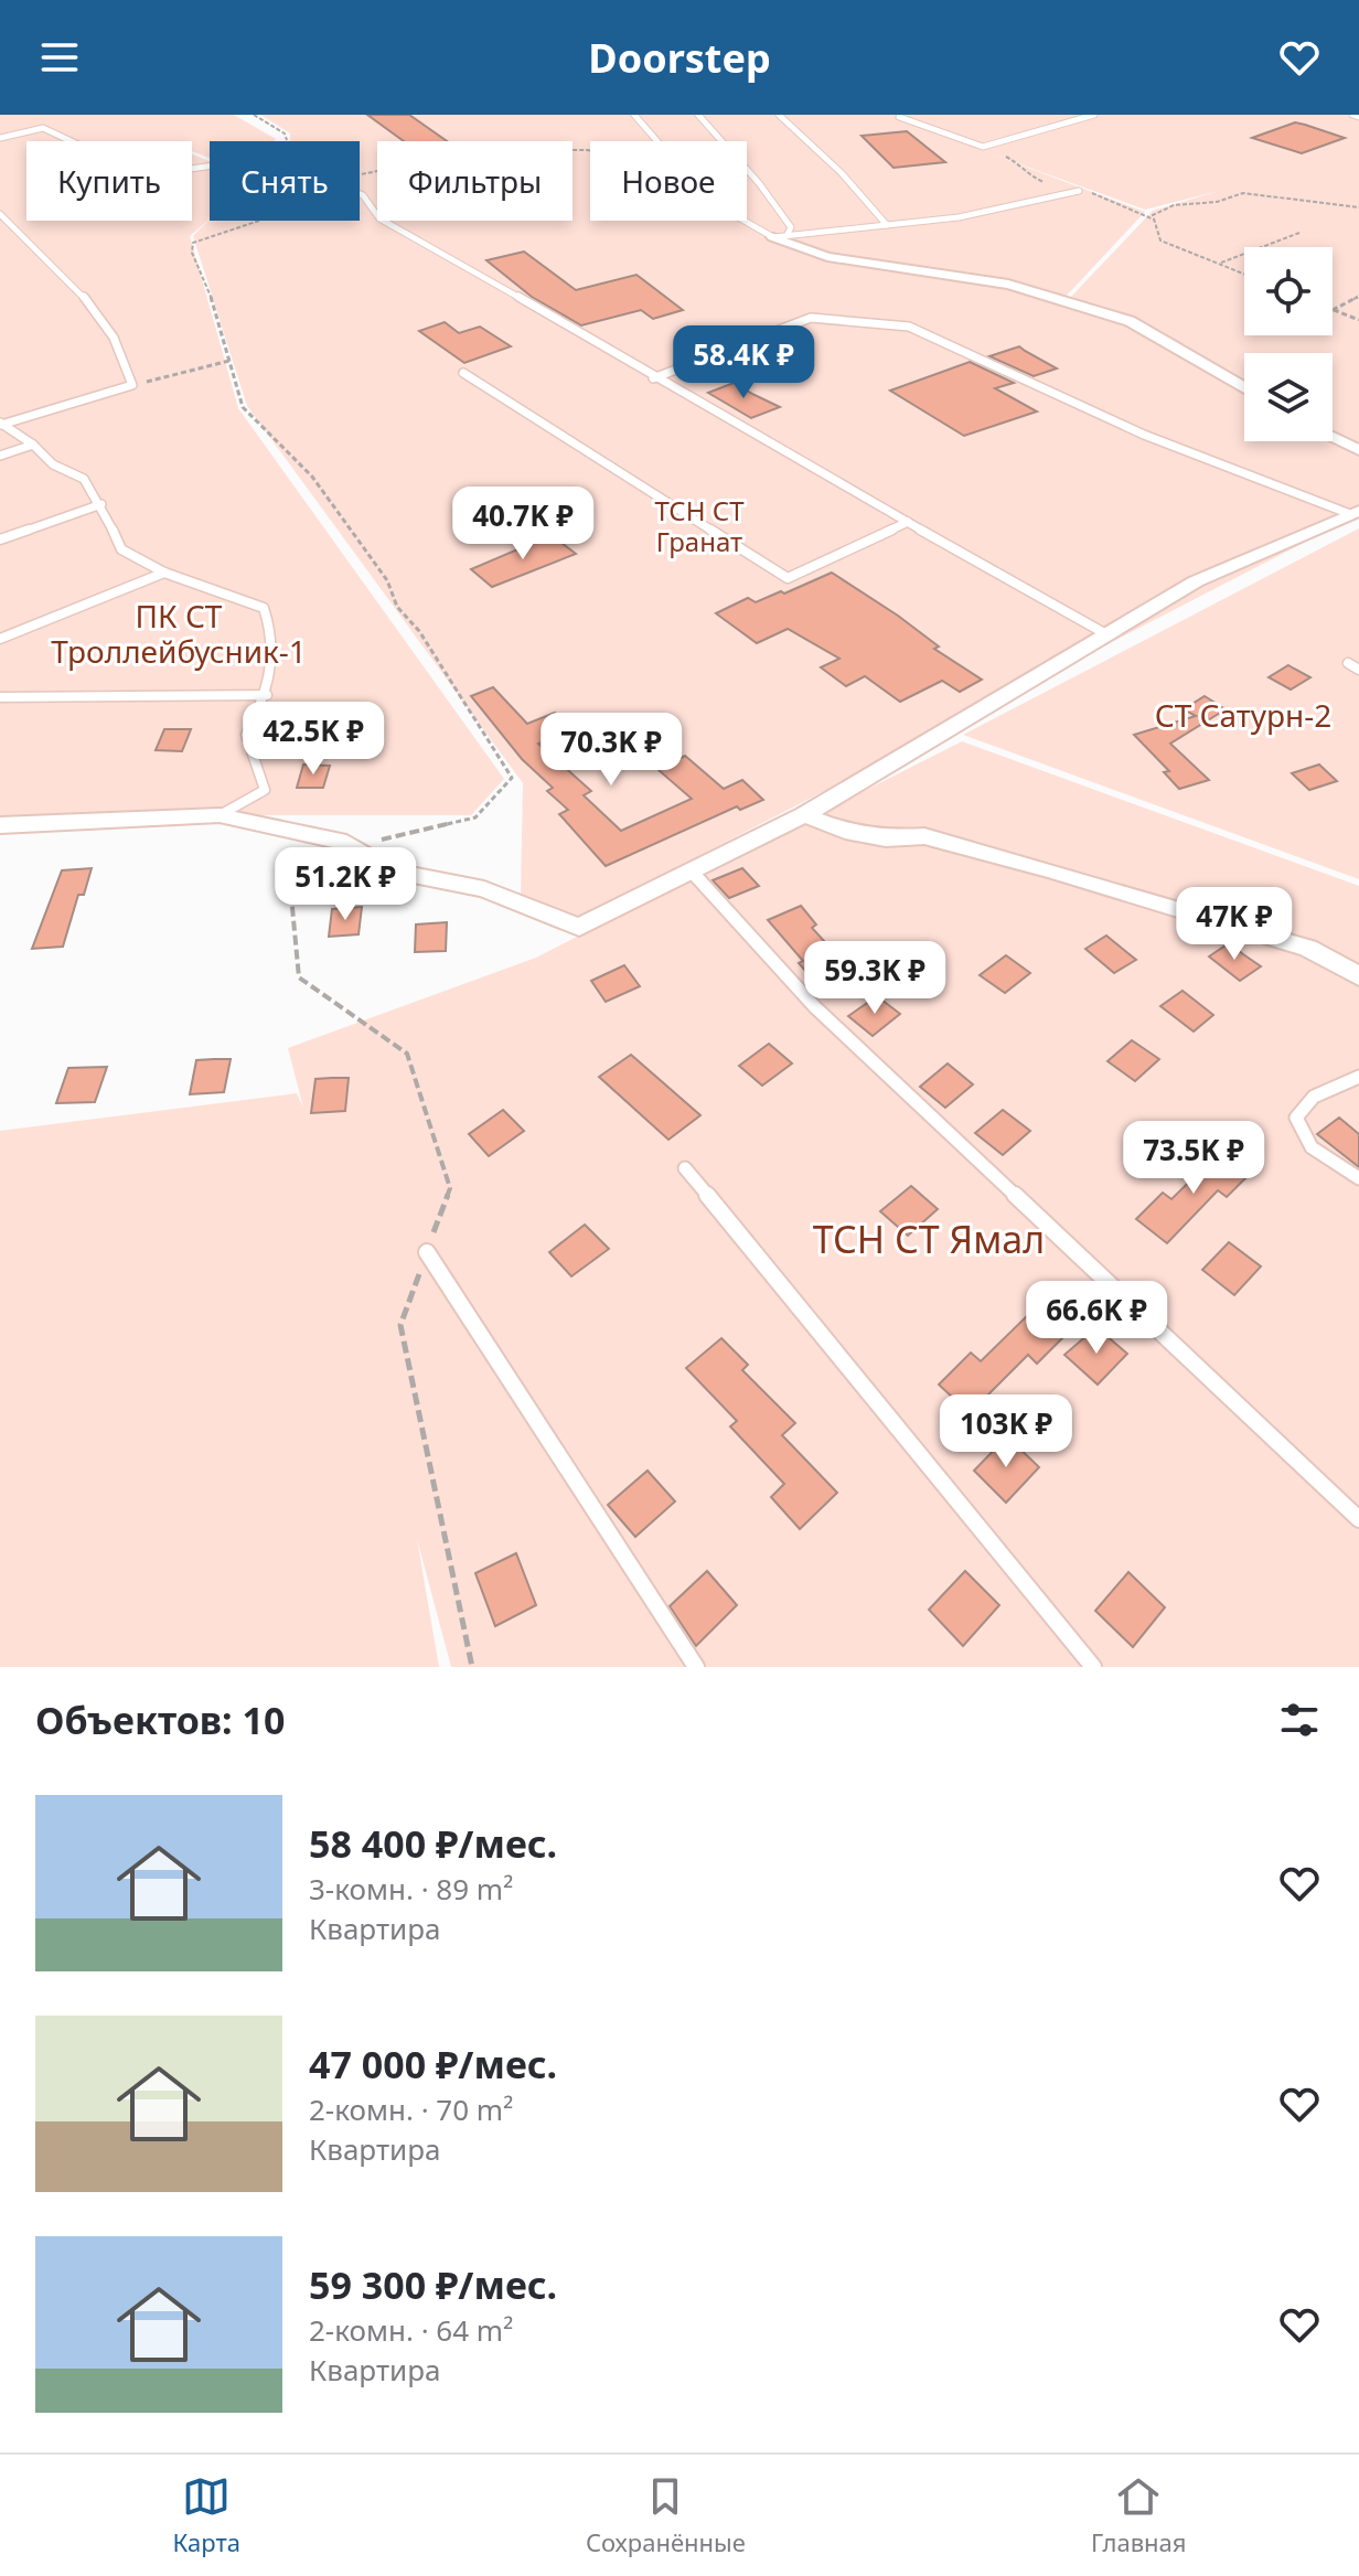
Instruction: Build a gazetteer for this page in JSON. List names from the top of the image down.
{
  "parks": [
    "ТСН СТ Гранат",
    "ПК СТ Троллейбусник-1",
    "СТ Сатурн-2",
    "ТСН СТ Ямал"
  ],
  "page": {
    "header": "Doorstep",
    "chip": [
      "Купить",
      "Снять",
      "Фильтры",
      "Новое"
    ],
    "price": [
      "58.4K ₽",
      "40.7K ₽",
      "42.5K ₽",
      "70.3K ₽",
      "51.2K ₽",
      "47K ₽",
      "59.3K ₽",
      "73.5K ₽",
      "66.6K ₽",
      "103K ₽"
    ],
    "heading": "Объектов: 10",
    "list": [
      {
        "name": "58 400 ₽/мес.",
        "note": "3-комн. · 89 m² · Квартира"
      },
      {
        "name": "47 000 ₽/мес.",
        "note": "2-комн. · 70 m² · Квартира"
      },
      {
        "name": "59 300 ₽/мес.",
        "note": "2-комн. · 64 m² · Квартира"
      }
    ],
    "tabs": ["Карта", "Сохранённые", "Главная"]
  }
}
